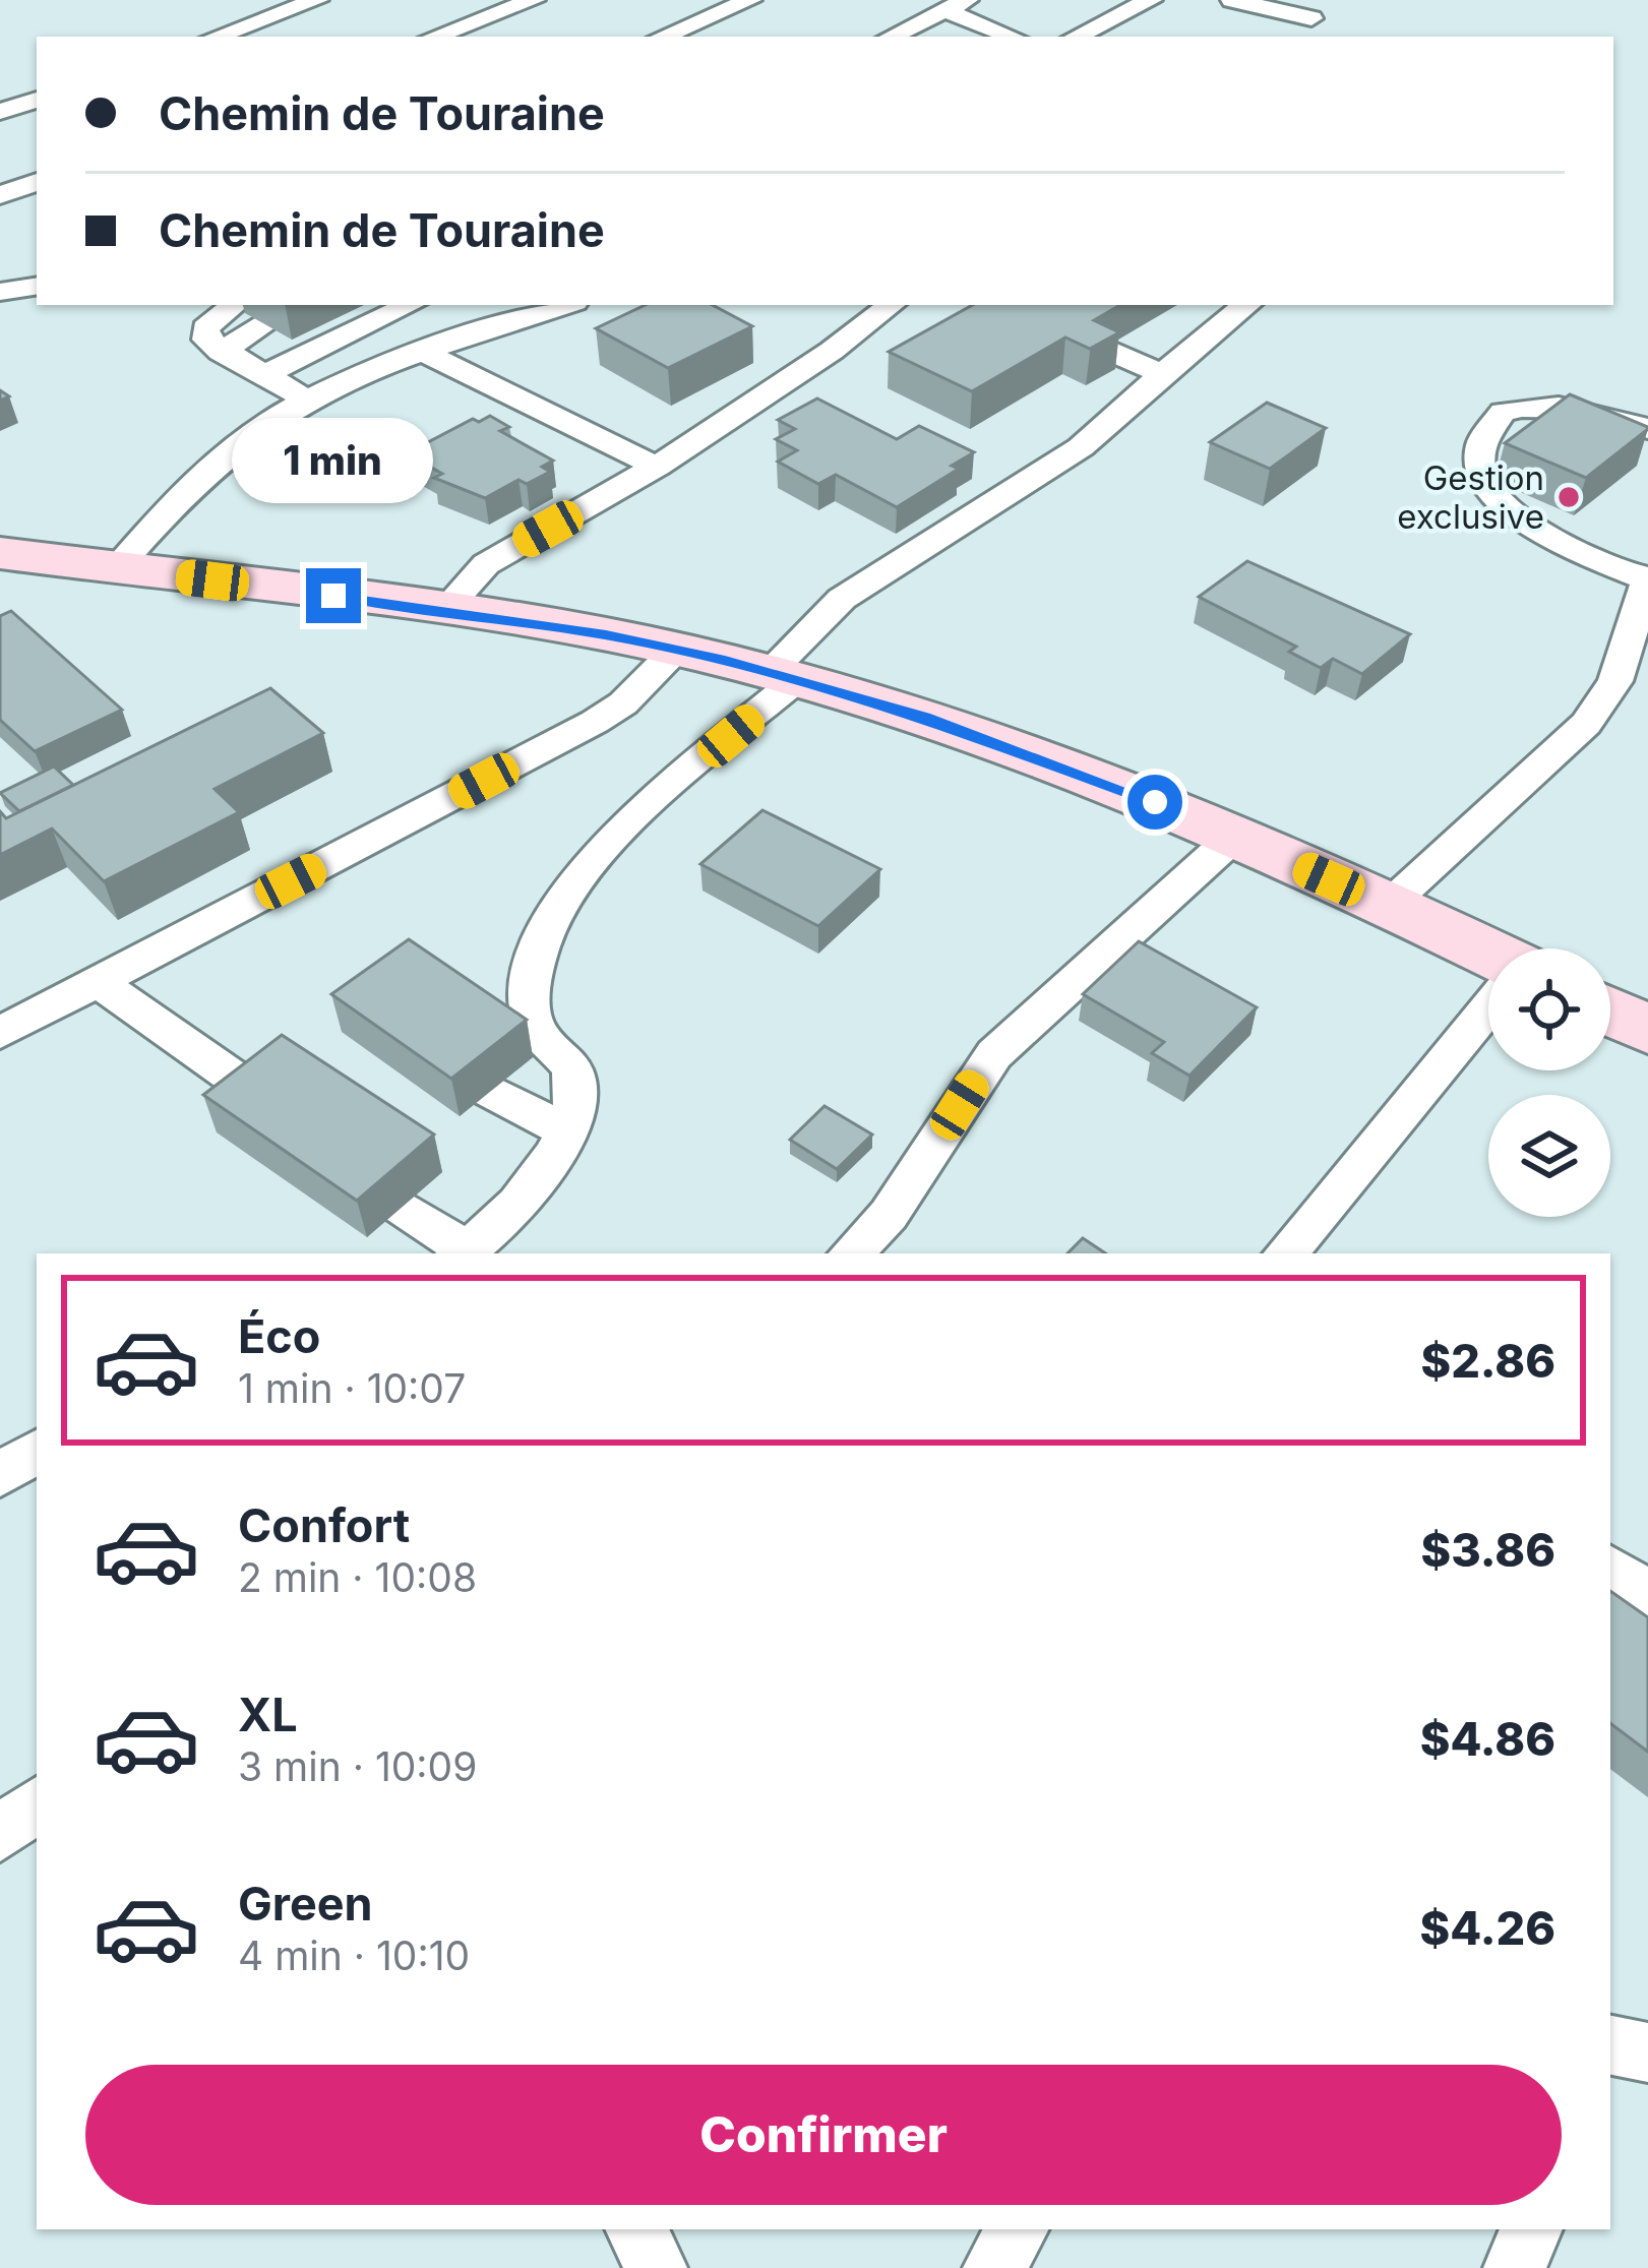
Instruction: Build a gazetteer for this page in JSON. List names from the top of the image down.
{
  "places": ["Gestion exclusive"],
  "page": {
    "banner": ["Chemin de Touraine", "Chemin de Touraine"],
    "bubble": "1 min",
    "list": [
      {
        "name": "Éco",
        "note": "1 min · 10:07",
        "value": "$2.86"
      },
      {
        "name": "Confort",
        "note": "2 min · 10:08",
        "value": "$3.86"
      },
      {
        "name": "XL",
        "note": "3 min · 10:09",
        "value": "$4.86"
      },
      {
        "name": "Green",
        "note": "4 min · 10:10",
        "value": "$4.26"
      }
    ],
    "buttons": "Confirmer"
  }
}
